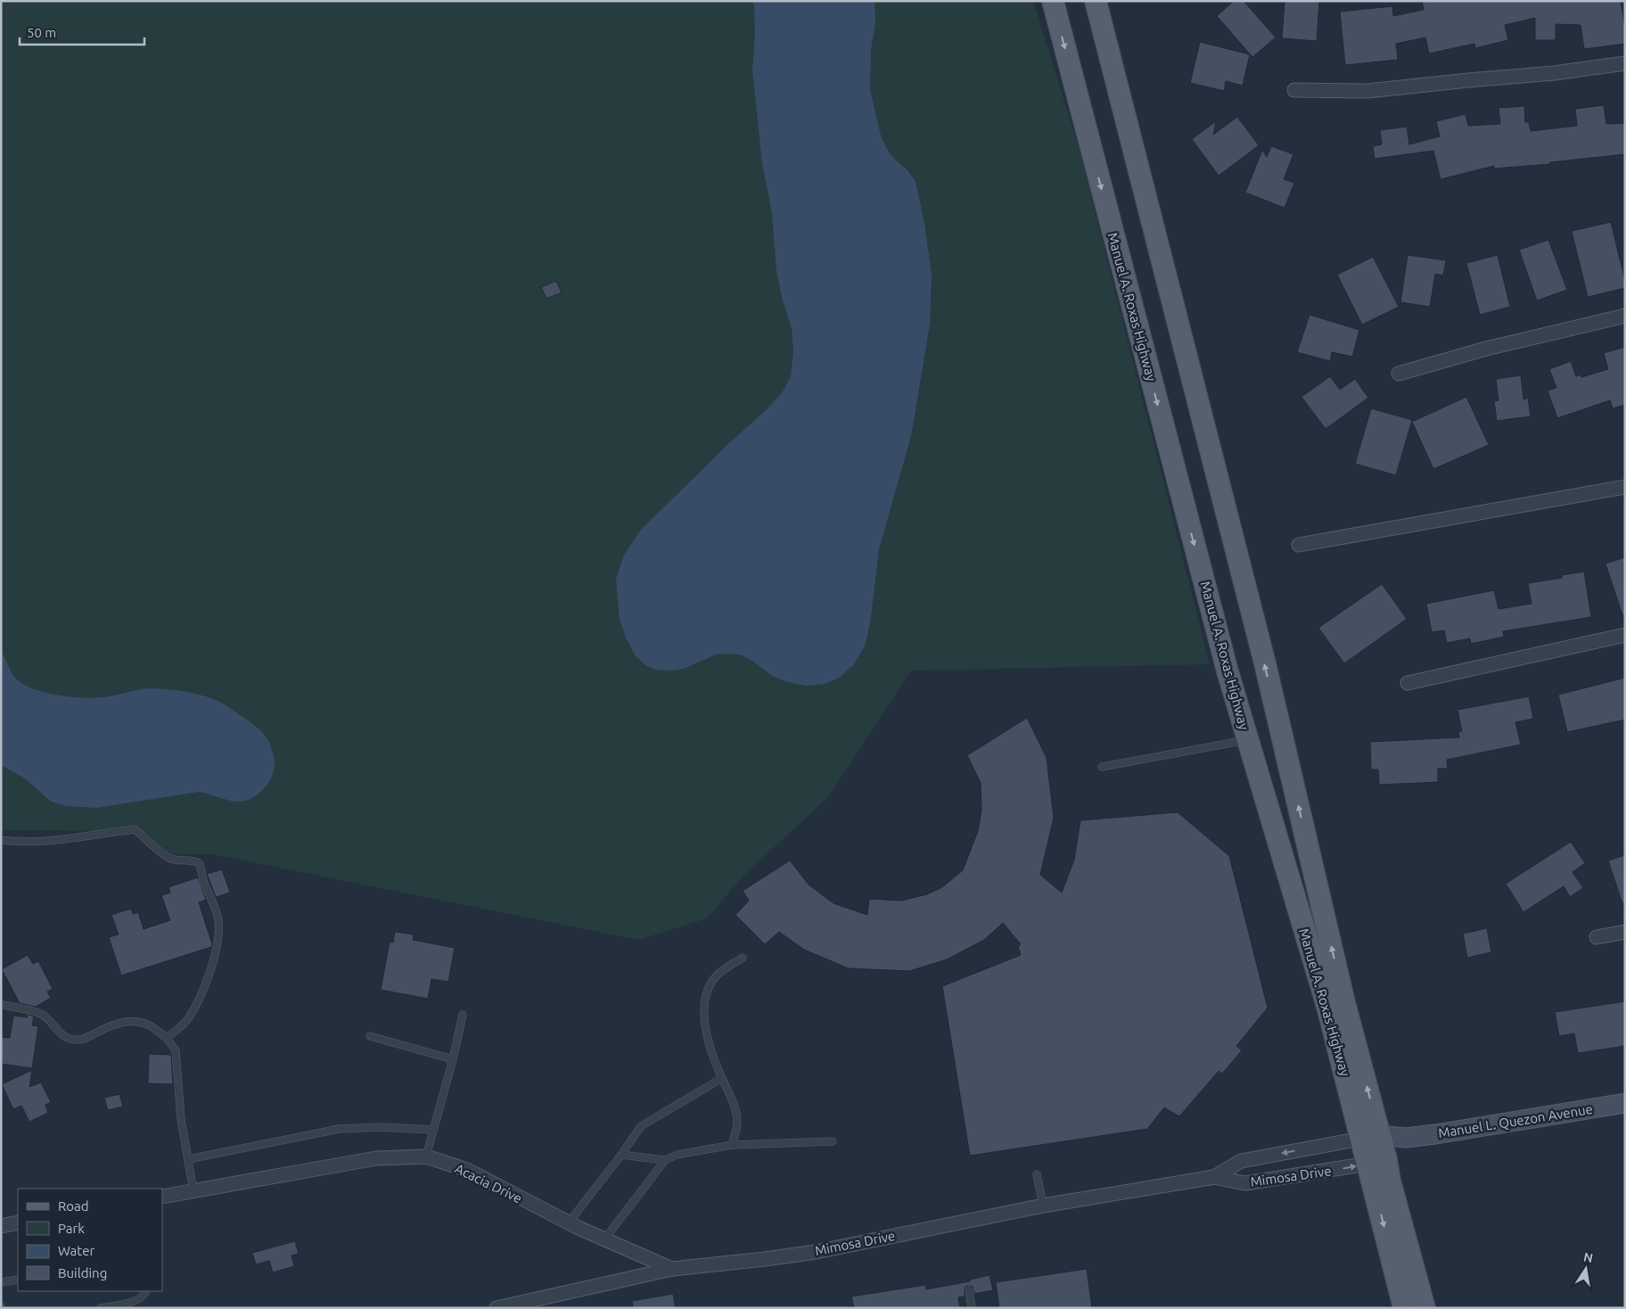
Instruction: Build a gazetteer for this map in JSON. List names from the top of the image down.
{
  "streets": {
    "main road": ["Manuel A. Roxas Highway"],
    "street": ["Manuel L. Quezon Avenue", "Mimosa Drive", "Acacia Drive"]
  },
  "crossings": [
    ["Manuel A. Roxas Highway", "Manuel L. Quezon Avenue"],
    ["Manuel A. Roxas Highway", "Mimosa Drive"],
    ["Manuel L. Quezon Avenue", "Mimosa Drive"],
    ["Mimosa Drive", "Acacia Drive"]
  ],
  "legend": [
    "Road",
    "Park",
    "Water",
    "Building"
  ],
  "scale_bar": "50 m",
  "north": "top"
}
